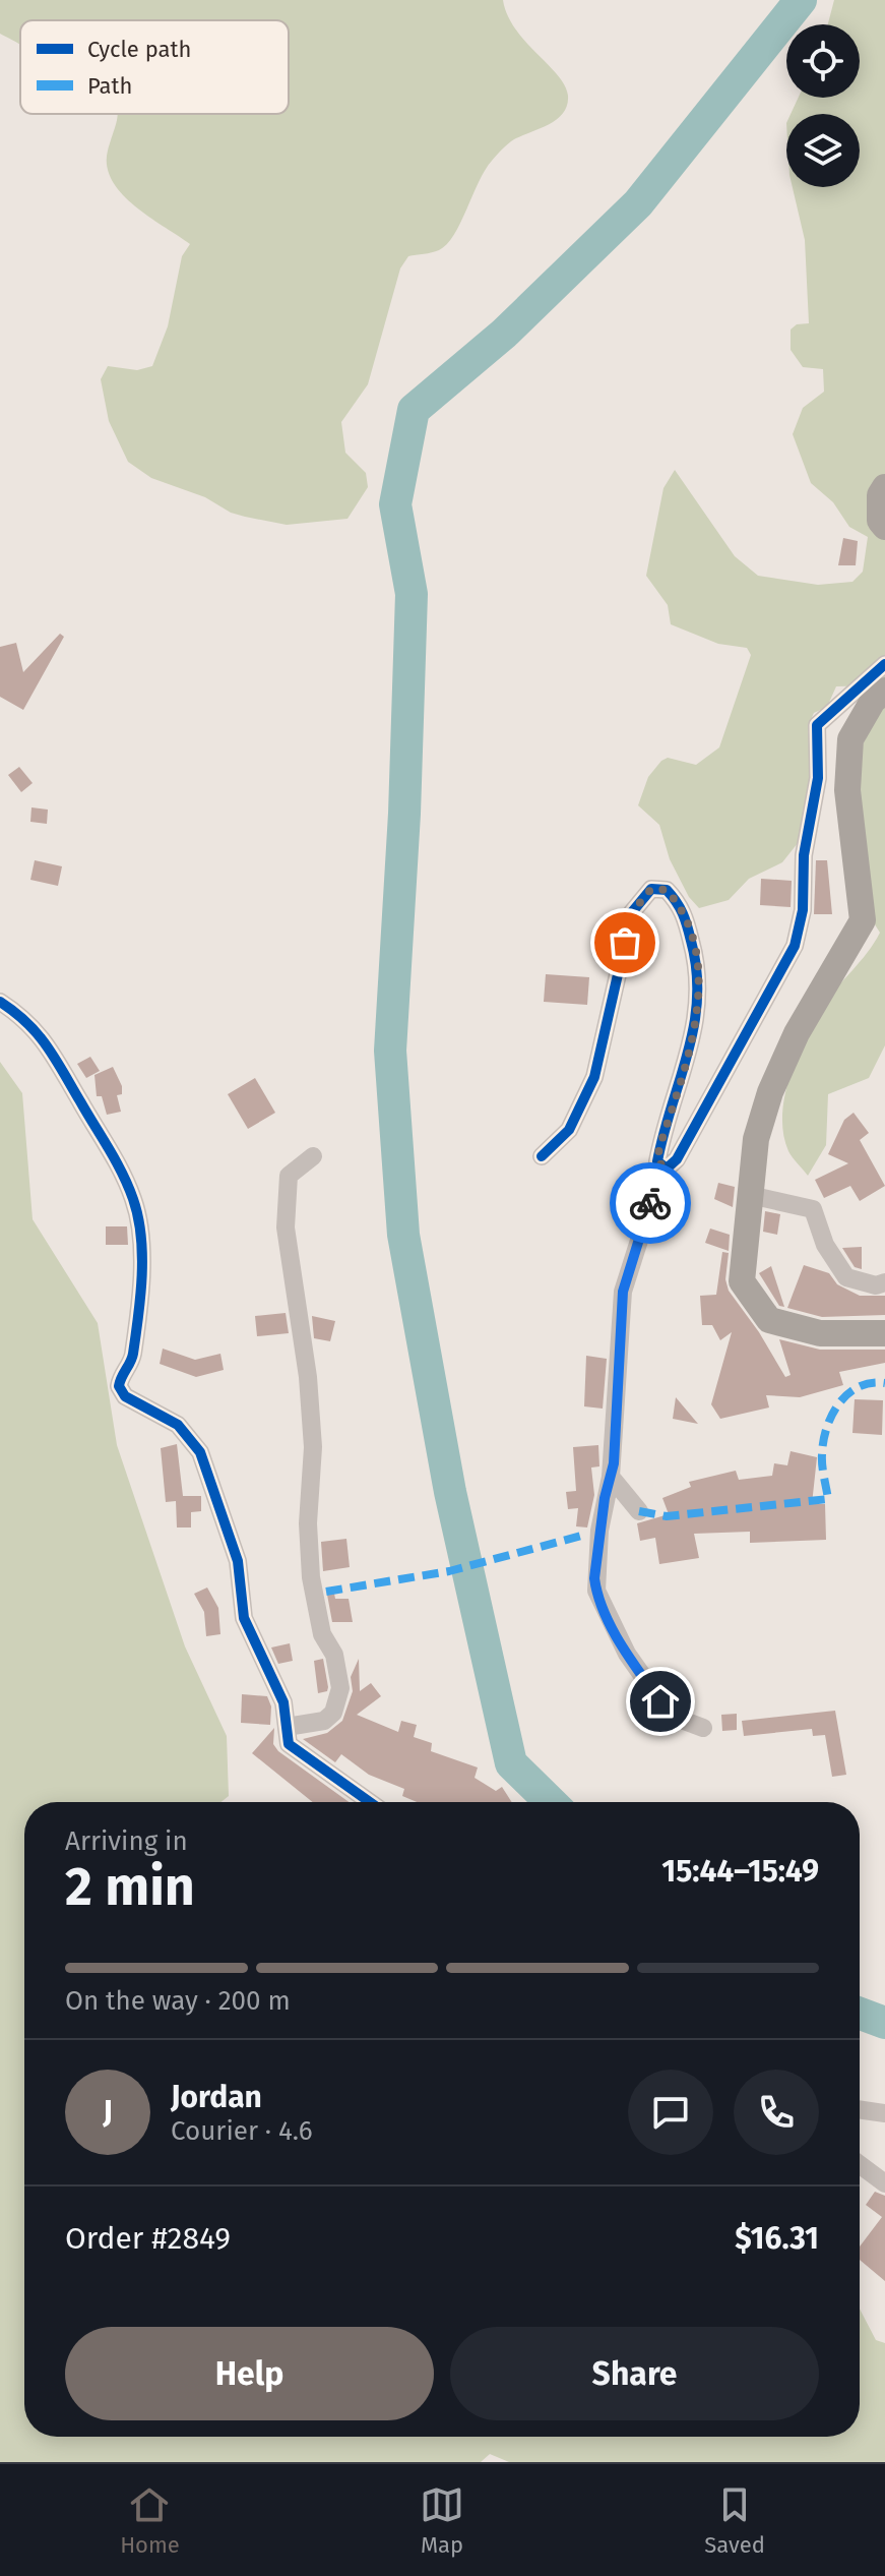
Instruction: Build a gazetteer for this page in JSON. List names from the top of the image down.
{
  "legend": ["Cycle path", "Path"],
  "page": {
    "heading": ["2 min", "Arriving in", "15:44–15:49"],
    "panel": [
      "Jordan",
      "Courier · 4.6",
      "Order #2849",
      "$16.31"
    ],
    "bar": "On the way · 200 m",
    "round": "J",
    "buttons": ["Help", "Share"],
    "tabs": ["Home", "Map", "Saved"]
  }
}
